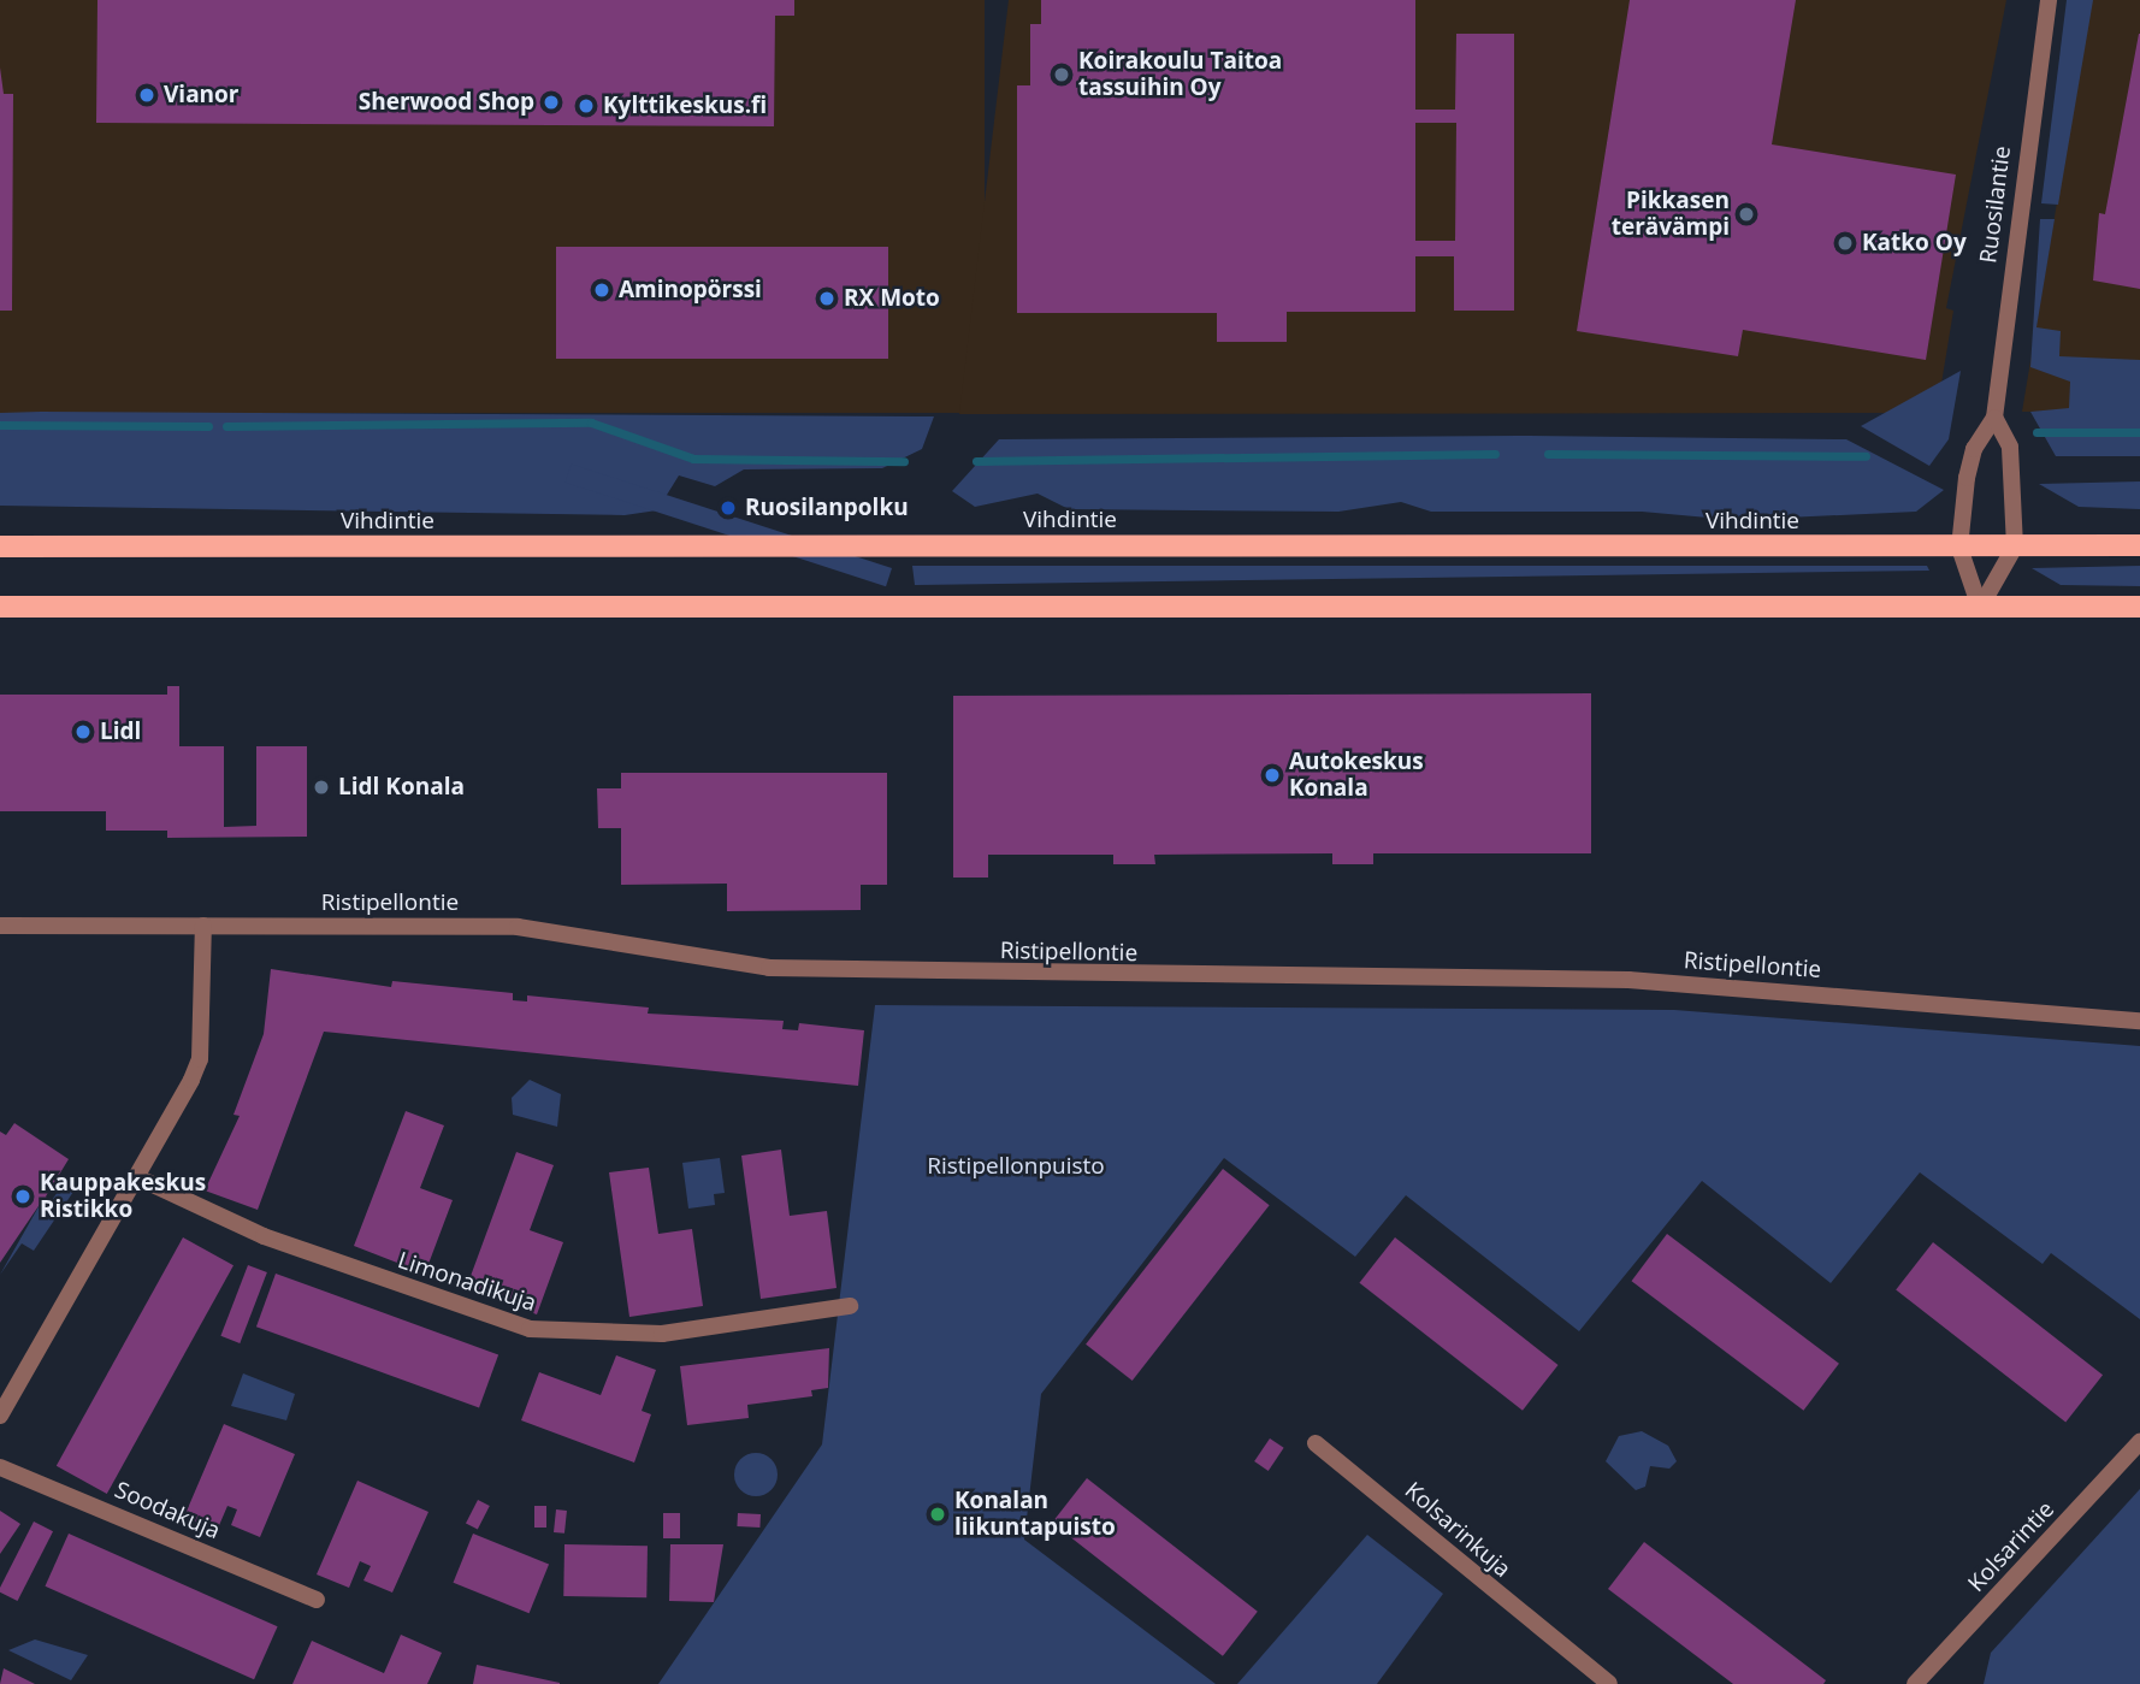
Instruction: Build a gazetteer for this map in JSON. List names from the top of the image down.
{
  "streets": {
    "main road": ["Vihdintie"],
    "street": [
      "Ruosilantie",
      "Ristipellontie",
      "Limonadikuja",
      "Soodakuja",
      "Kolsarinkuja",
      "Kolsarintie"
    ]
  },
  "crossings": [
    ["Ruosilantie", "Vihdintie"]
  ],
  "parks": ["Ristipellonpuisto"],
  "places": [
    "Koirakoulu Taitoa tassuihin Oy",
    "Vianor",
    "Sherwood Shop",
    "Kylttikeskus.fi",
    "Pikkasen terävämpi",
    "Katko Oy",
    "Aminopörssi",
    "RX Moto",
    "Ruosilanpolku",
    "Lidl",
    "Autokeskus Konala",
    "Lidl Konala",
    "Kauppakeskus Ristikko",
    "Konalan liikuntapuisto"
  ]
}
